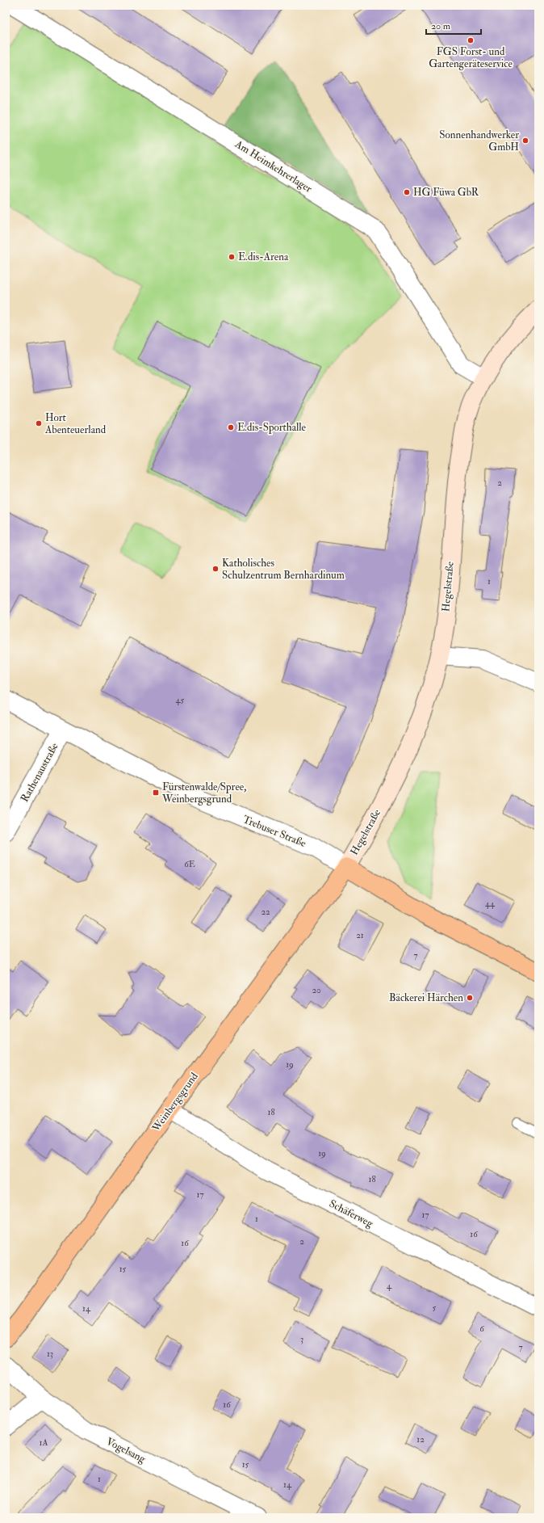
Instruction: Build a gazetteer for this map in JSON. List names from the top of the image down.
{
  "streets": {
    "main road": ["Hegelstraße", "Trebuser Straße", "Weinbergsgrund"],
    "street": [
      "Am Heimkehrerlager",
      "Rathenaustraße",
      "Schäferweg",
      "Vogelsang"
    ]
  },
  "crossings": [
    ["Am Heimkehrerlager", "Hegelstraße"],
    ["Hegelstraße", "Trebuser Straße"],
    ["Hegelstraße", "Weinbergsgrund"],
    ["Rathenaustraße", "Trebuser Straße"],
    ["Trebuser Straße", "Weinbergsgrund"],
    ["Weinbergsgrund", "Schäferweg"]
  ],
  "places": {
    "other": [
      "FGS Forst- und Gartengeräteservice",
      "Sonnenhandwerker GmbH",
      "HG Füwa GbR",
      "E.dis-Arena",
      "Hort Abenteuerland",
      "E.dis-Sporthalle",
      "Katholisches Schulzentrum Bernhardinum",
      "Bäckerei Härchen"
    ],
    "transit": ["Fürstenwalde/Spree, Weinbergsgrund"]
  },
  "house_numbers": [
    "2",
    "1",
    "45",
    "6E",
    "44",
    "22",
    "21",
    "7",
    "20",
    "19",
    "18",
    "19",
    "18",
    "17",
    "17",
    "1",
    "16",
    "2",
    "16",
    "15",
    "4",
    "5",
    "14",
    "6",
    "3",
    "7",
    "13",
    "16",
    "12",
    "1A",
    "15",
    "1",
    "14"
  ],
  "scale_bar": "20 m"
}
